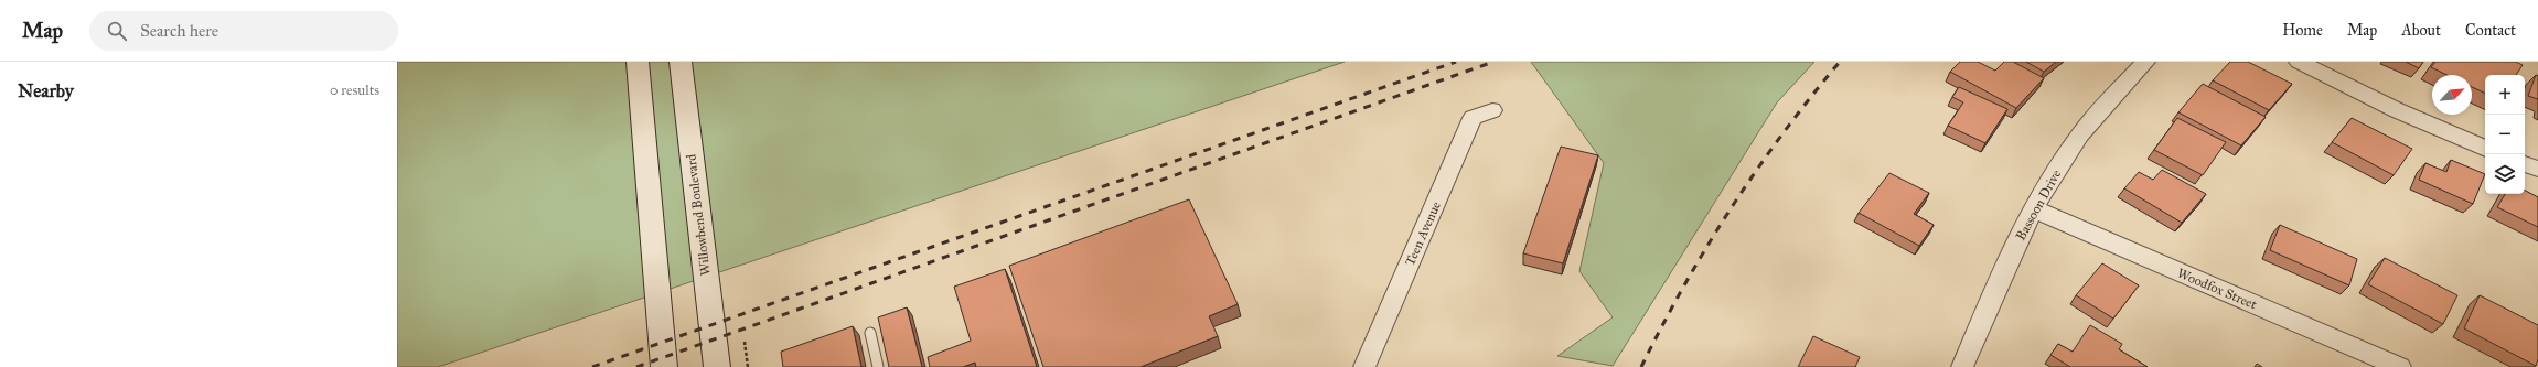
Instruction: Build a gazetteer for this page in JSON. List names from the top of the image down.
{
  "streets": {
    "main road": ["Willowbend Boulevard"],
    "street": ["Bassoon Drive", "Teen Avenue", "Woodfox Street"]
  },
  "crossings": [
    ["Bassoon Drive", "Woodfox Street"]
  ],
  "north": "top right",
  "page": {
    "header": "Map",
    "search": "Search here",
    "nav": [
      "Home",
      "Map",
      "About",
      "Contact"
    ],
    "heading": ["Nearby", "0 results"],
    "map_buttons": ["+", "−"]
  }
}
